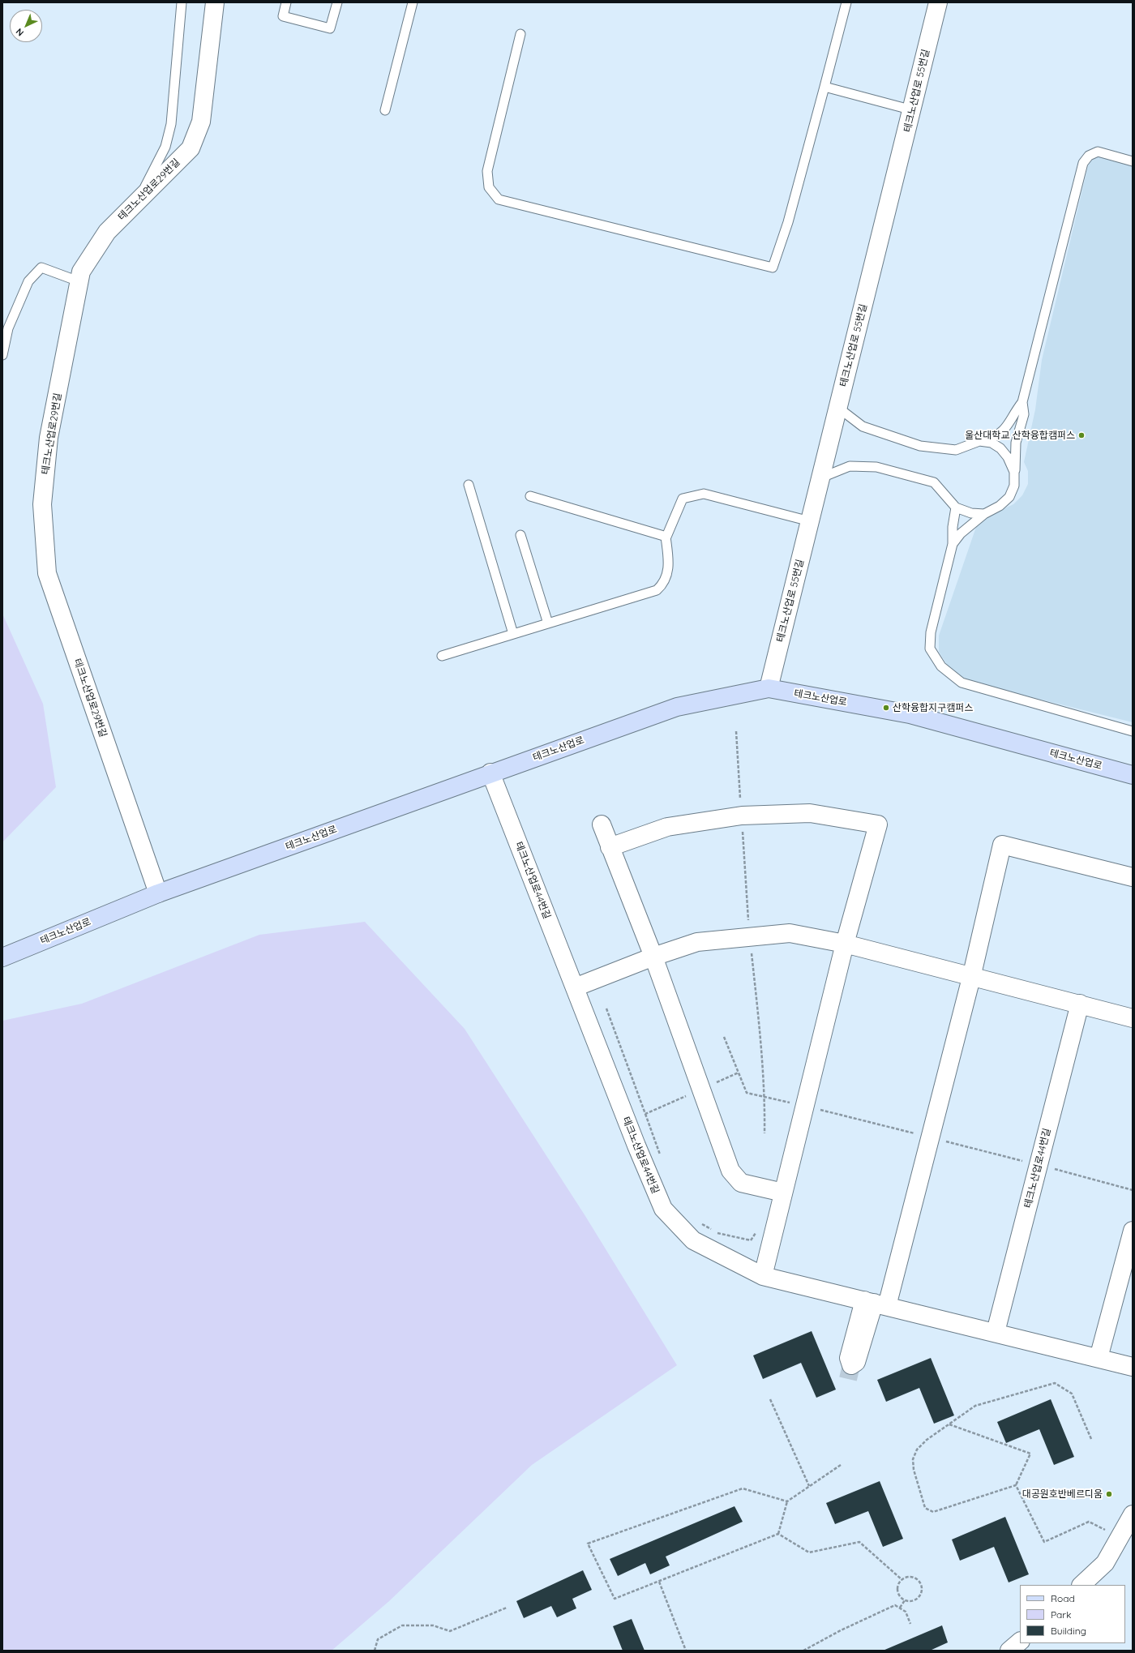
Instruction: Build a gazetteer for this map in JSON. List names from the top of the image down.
{
  "streets": {
    "main road": ["테크노산업로"],
    "street": ["테크노산업로 55번길", "테크노산업로29번길", "테크노산업로44번길"]
  },
  "crossings": [
    ["테크노산업로 55번길", "테크노산업로"],
    ["테크노산업로29번길", "테크노산업로"],
    ["테크노산업로", "테크노산업로44번길"]
  ],
  "places": ["울산대학교 산학융합캠퍼스", "산학융합지구캠퍼스", "대공원호반베르디움"],
  "legend": ["Road", "Park", "Building"],
  "north": "bottom left"
}
